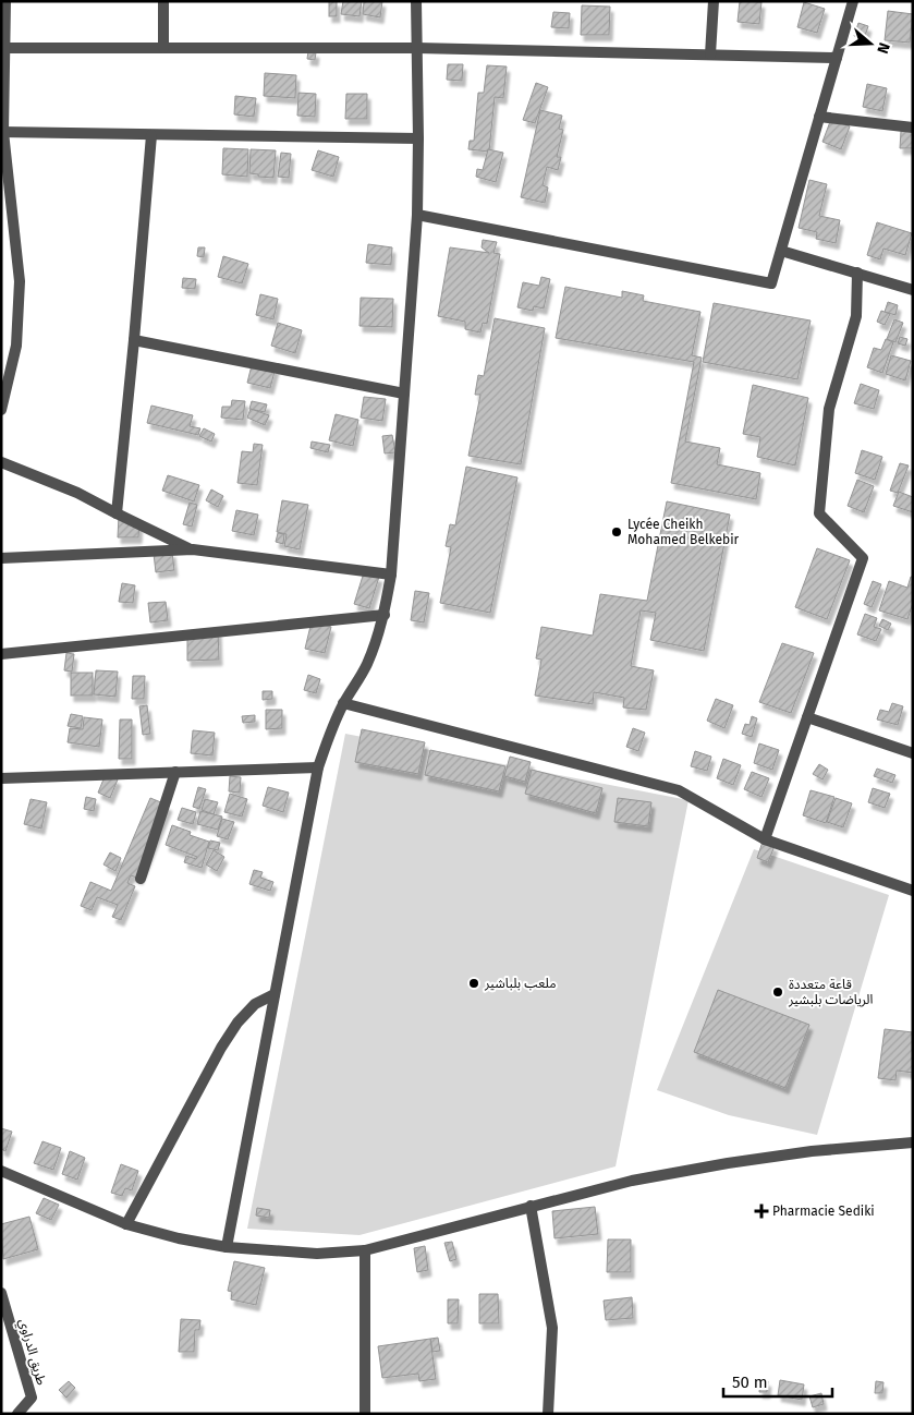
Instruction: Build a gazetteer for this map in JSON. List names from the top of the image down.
{
  "streets": {
    "street": ["طريق الدراوي"]
  },
  "places": {
    "other": ["Lycée Cheikh Mohamed Belkebir", "ملعب بلباشير", "قاعة متعددة الرياضات بلبشير"],
    "health": ["Pharmacie Sediki"]
  },
  "scale_bar": "50 m",
  "north": "right"
}
